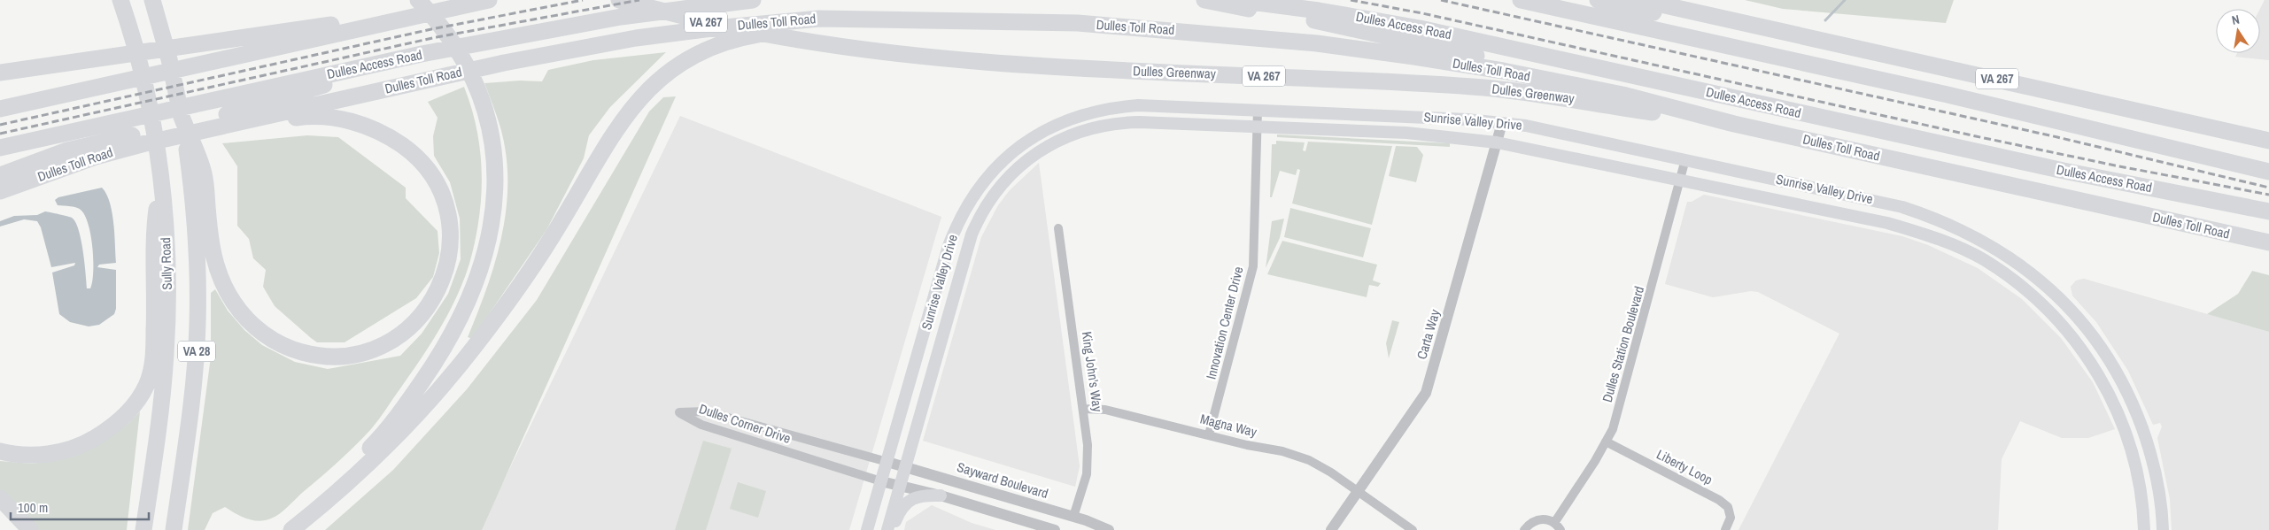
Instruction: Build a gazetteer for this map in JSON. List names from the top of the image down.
{
  "streets": {
    "highway": [
      "VA 267",
      "Dulles Toll Road",
      "Dulles Access Road",
      "Dulles Greenway",
      "Sully Road",
      "VA 28"
    ],
    "main road": ["Sunrise Valley Drive"],
    "street": [
      "Innovation Center Drive",
      "Carta Way",
      "Dulles Station Boulevard",
      "King John's Way",
      "Dulles Corner Drive",
      "Magna Way",
      "Liberty Loop",
      "Sayward Boulevard"
    ]
  },
  "crossings": [
    ["Dulles Toll Road", "Dulles Greenway"],
    ["Sunrise Valley Drive", "Innovation Center Drive"],
    ["Sunrise Valley Drive", "Carta Way"],
    ["Sunrise Valley Drive", "Dulles Station Boulevard"],
    ["Sunrise Valley Drive", "Dulles Corner Drive"],
    ["Sunrise Valley Drive", "Sayward Boulevard"],
    ["Innovation Center Drive", "Magna Way"],
    ["Carta Way", "Magna Way"],
    ["Dulles Station Boulevard", "Liberty Loop"],
    ["King John's Way", "Magna Way"],
    ["King John's Way", "Sayward Boulevard"],
    ["Dulles Corner Drive", "Sayward Boulevard"]
  ],
  "scale_bar": "100 m",
  "north": "top"
}
